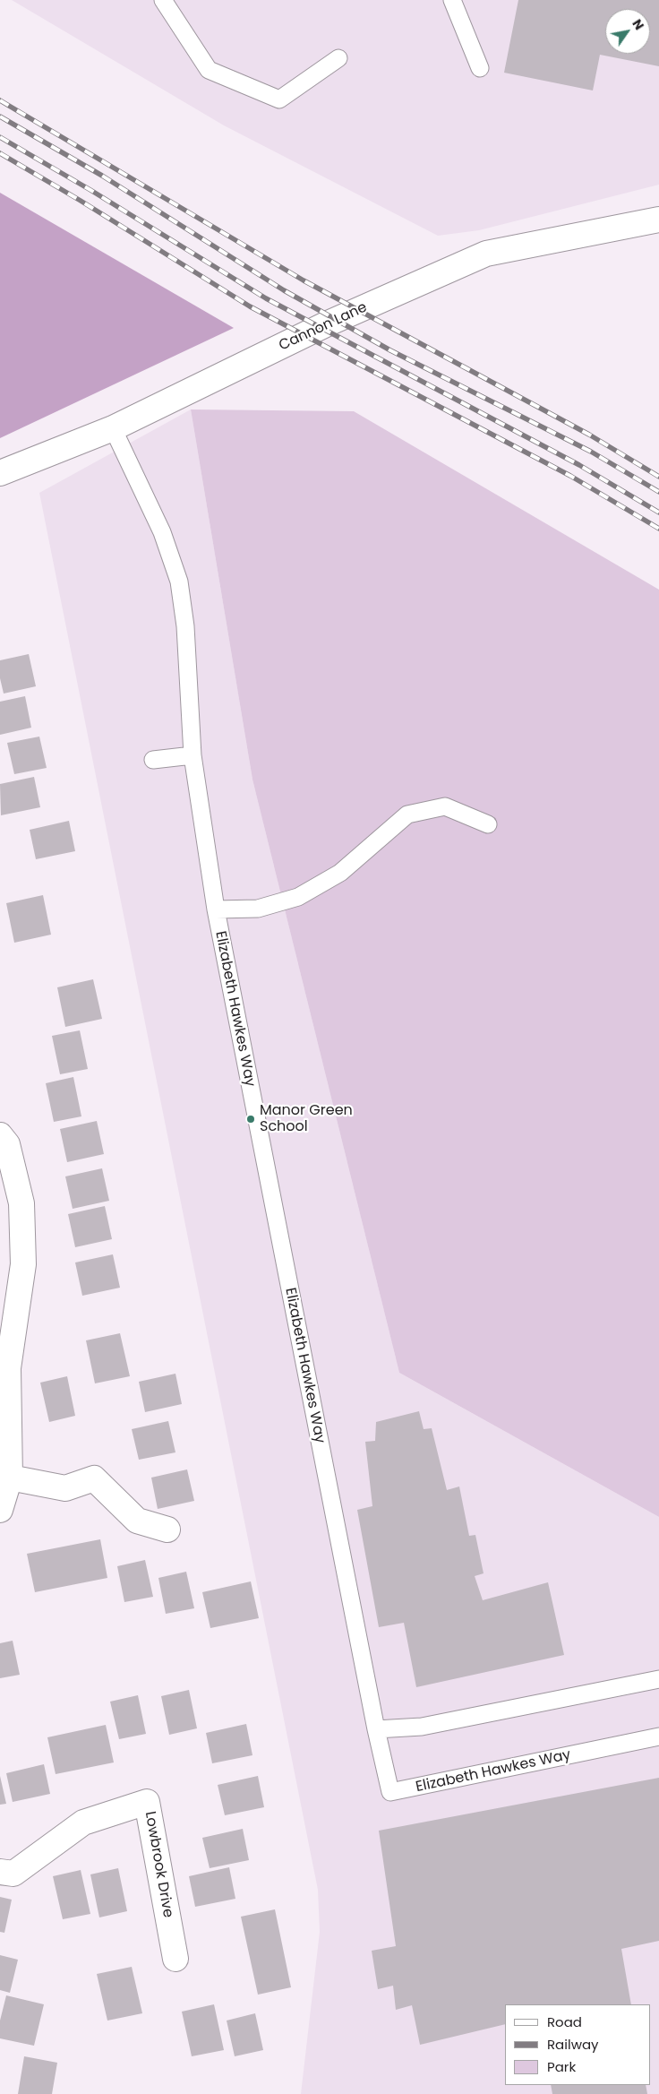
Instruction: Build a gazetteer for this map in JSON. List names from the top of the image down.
{
  "streets": {
    "street": ["Cannon Lane", "Lowbrook Drive"],
    "lane": ["Elizabeth Hawkes Way"]
  },
  "crossings": [
    ["Cannon Lane", "Elizabeth Hawkes Way"]
  ],
  "places": ["Manor Green School"],
  "legend": ["Road", "Railway", "Park"],
  "north": "top right"
}
